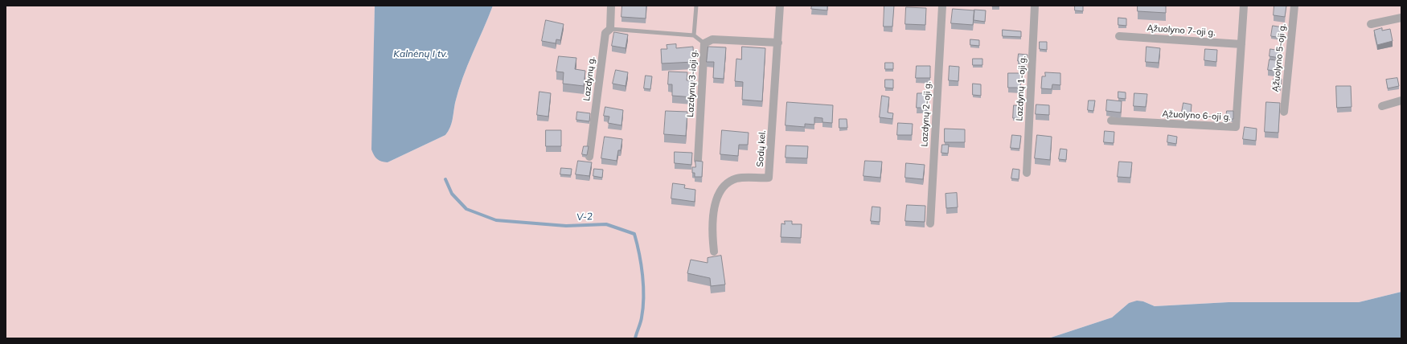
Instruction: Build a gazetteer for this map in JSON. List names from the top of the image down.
{
  "streets": {
    "street": [
      "Ąžuolyno 7-oji g.",
      "Ąžuolyno 5-oji g.",
      "Lazdynų g.",
      "Lazdynų 3-ioji g.",
      "Lazdynų 1-oji g.",
      "Lazdynų 2-oji g.",
      "Ąžuolyno 6-oji g.",
      "Sodų kel."
    ]
  },
  "crossings": [
    ["Ąžuolyno 7-oji g.", "Ąžuolyno 6-oji g."],
    ["Lazdynų 3-ioji g.", "Sodų kel."]
  ],
  "water": ["Kalnėnų I tv.", "V-2"]
}
